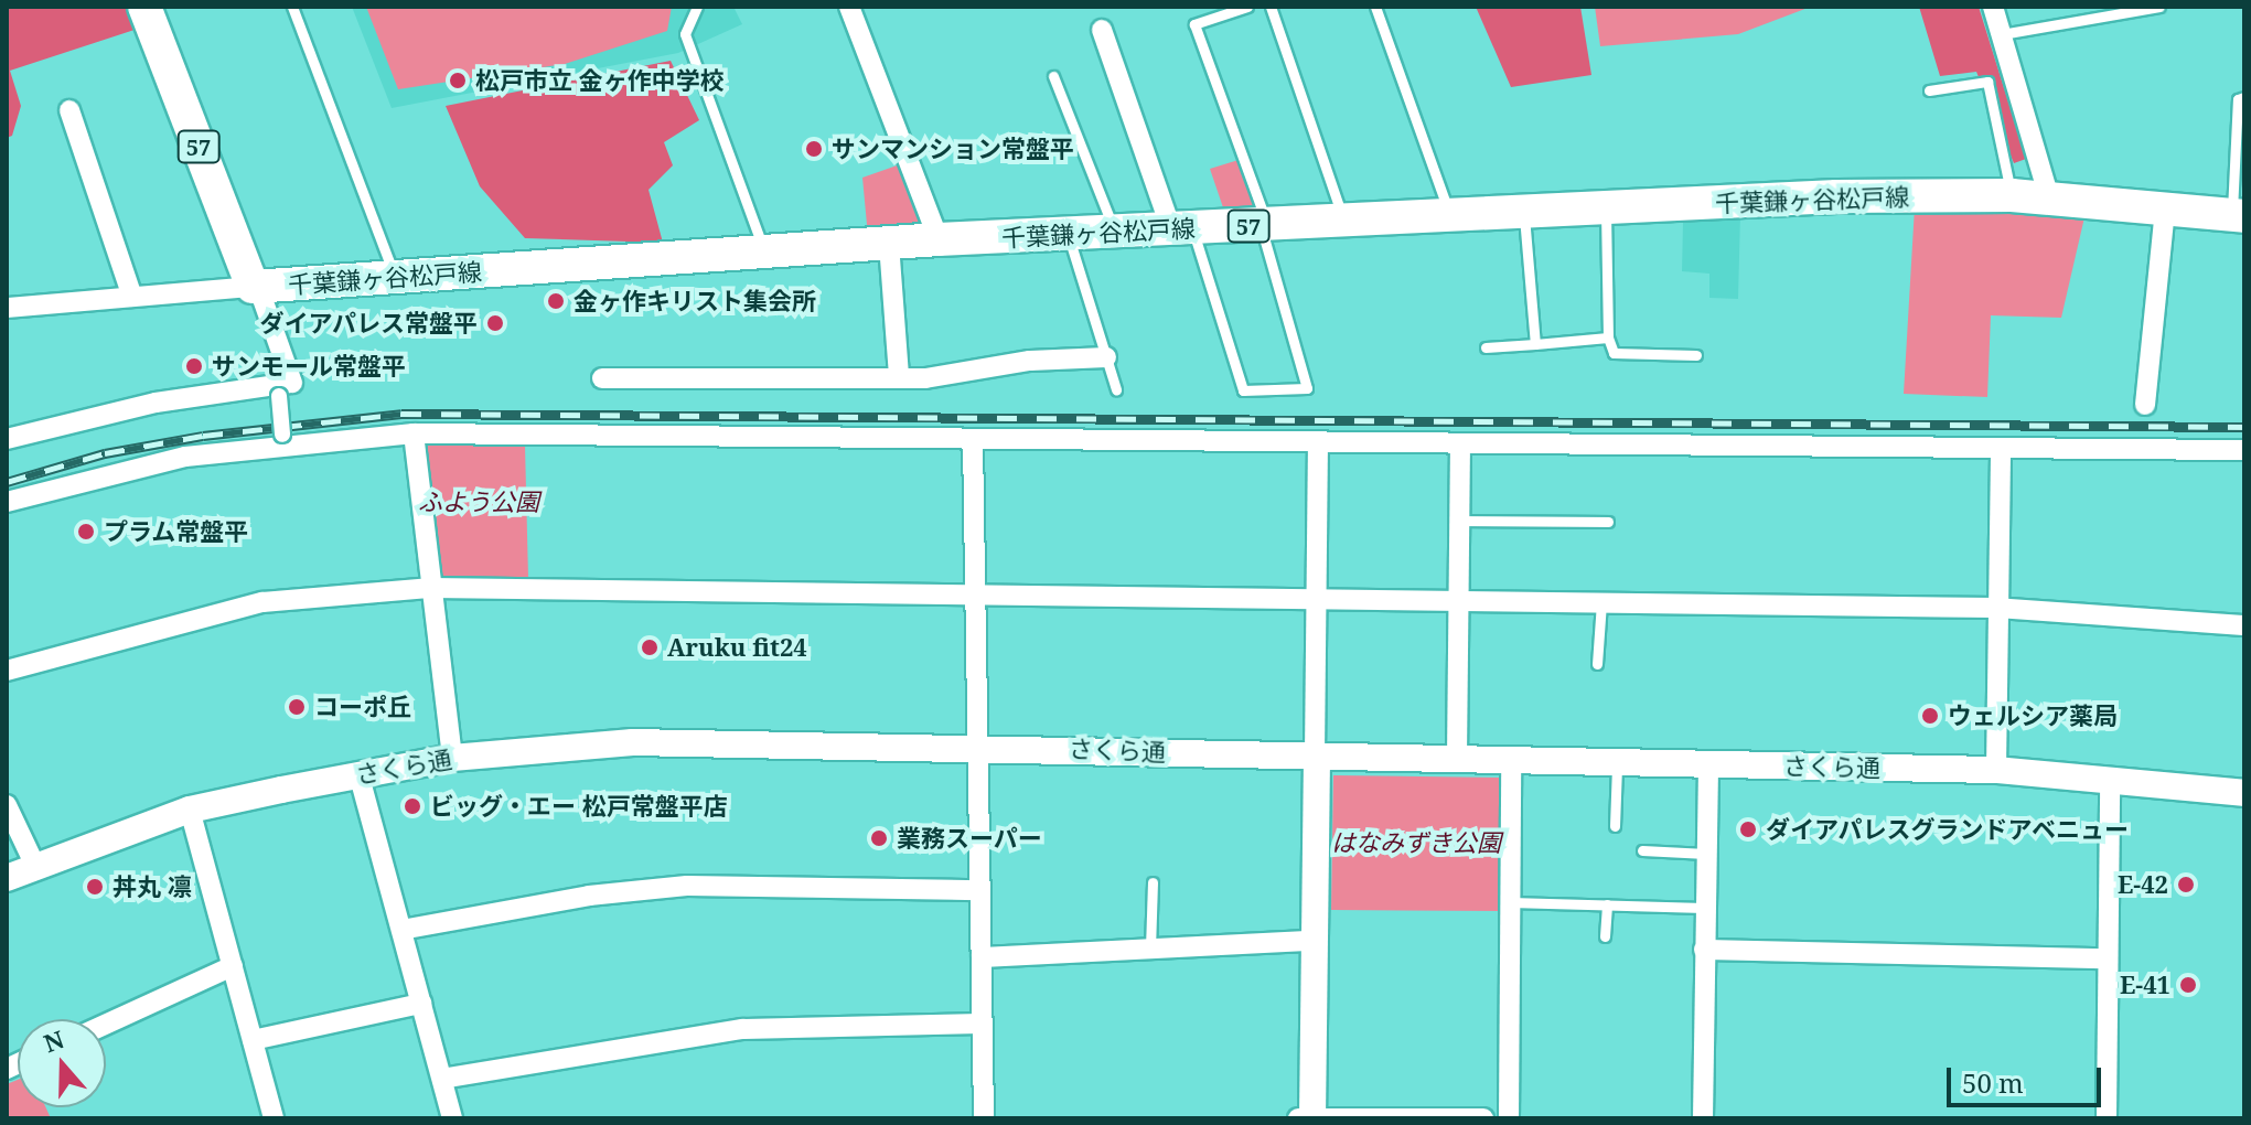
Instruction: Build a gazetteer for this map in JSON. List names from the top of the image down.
{
  "streets": {
    "main road": ["57", "千葉鎌ヶ谷松戸線"],
    "street": ["さくら通"]
  },
  "parks": ["ふよう公園", "はなみずき公園"],
  "places": [
    "松戸市立 金ヶ作中学校",
    "サンマンション常盤平",
    "金ヶ作キリスト集会所",
    "ダイアパレス常盤平",
    "サンモール常盤平",
    "プラム常盤平",
    "Aruku fit24",
    "コーポ丘",
    "ウェルシア薬局",
    "ビッグ・エー 松戸常盤平店",
    "ダイアパレスグランドアベニュー",
    "業務スーパー",
    "E-42",
    "丼丸 凛",
    "E-41"
  ],
  "scale_bar": "50 m",
  "north": "top"
}
